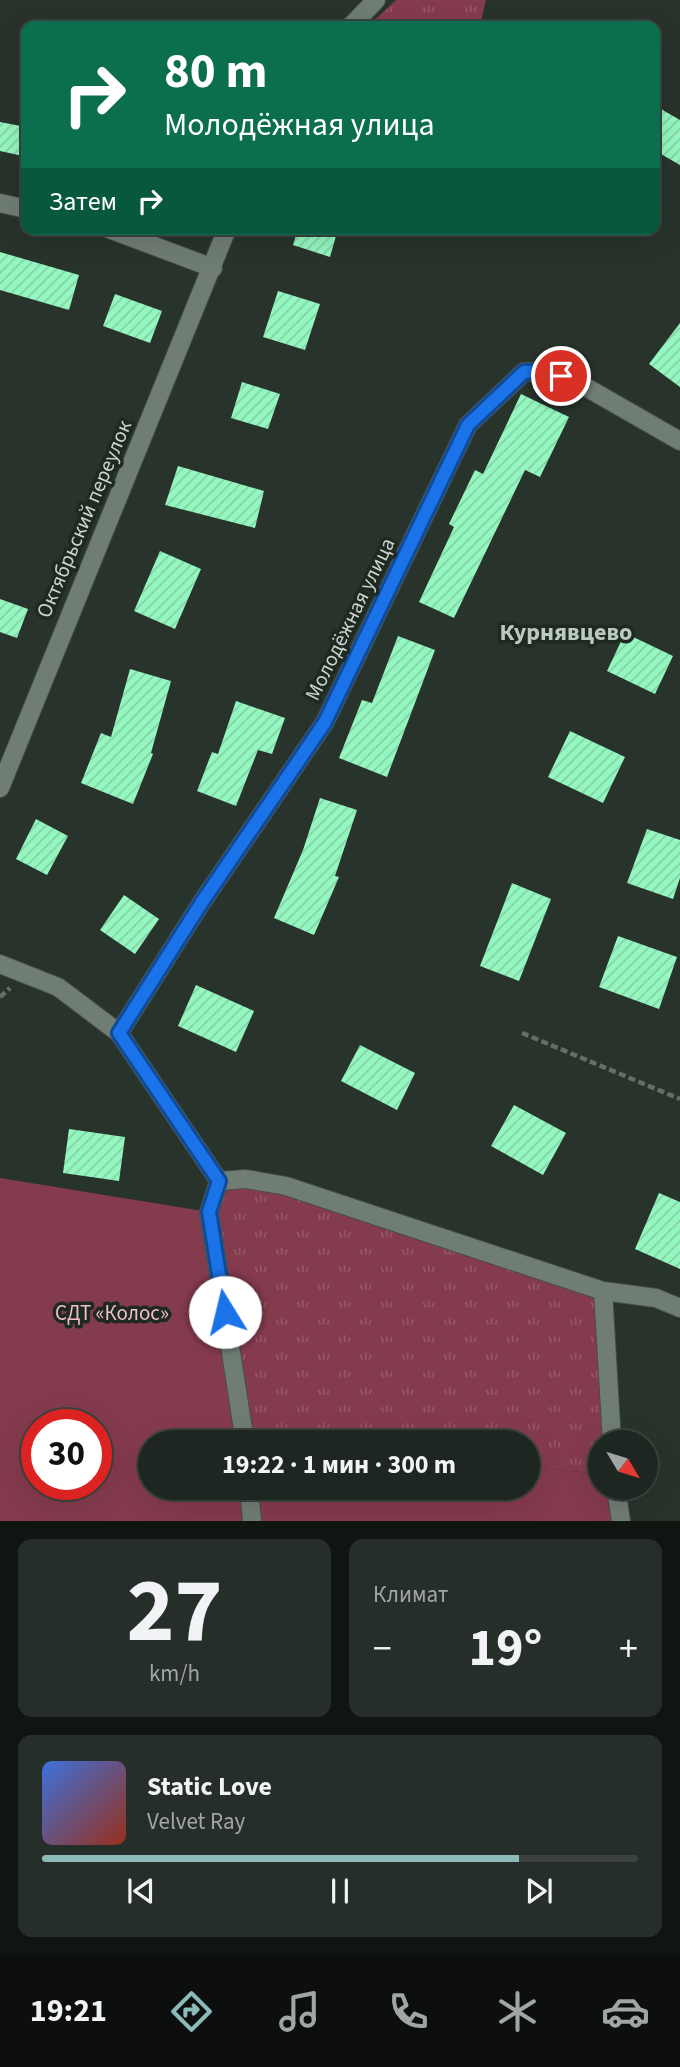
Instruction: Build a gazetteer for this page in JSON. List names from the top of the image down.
{
  "streets": {
    "street": ["Октябрьский переулок", "Молодёжная улица"]
  },
  "districts": ["Курнявцево"],
  "parks": ["СДТ «Колос»"],
  "north": "bottom right",
  "page": {
    "turn": ["80 m", "Молодёжная улица"],
    "then": "Затем",
    "limit": "30",
    "trip": "19:22 · 1 мин · 300 m",
    "tile": [
      ["27", "km/h"],
      "Климат"
    ],
    "heat": ["−", "19°", "+"],
    "song": ["Static Love", "Velvet Ray"],
    "tabs": "19:21"
  }
}
